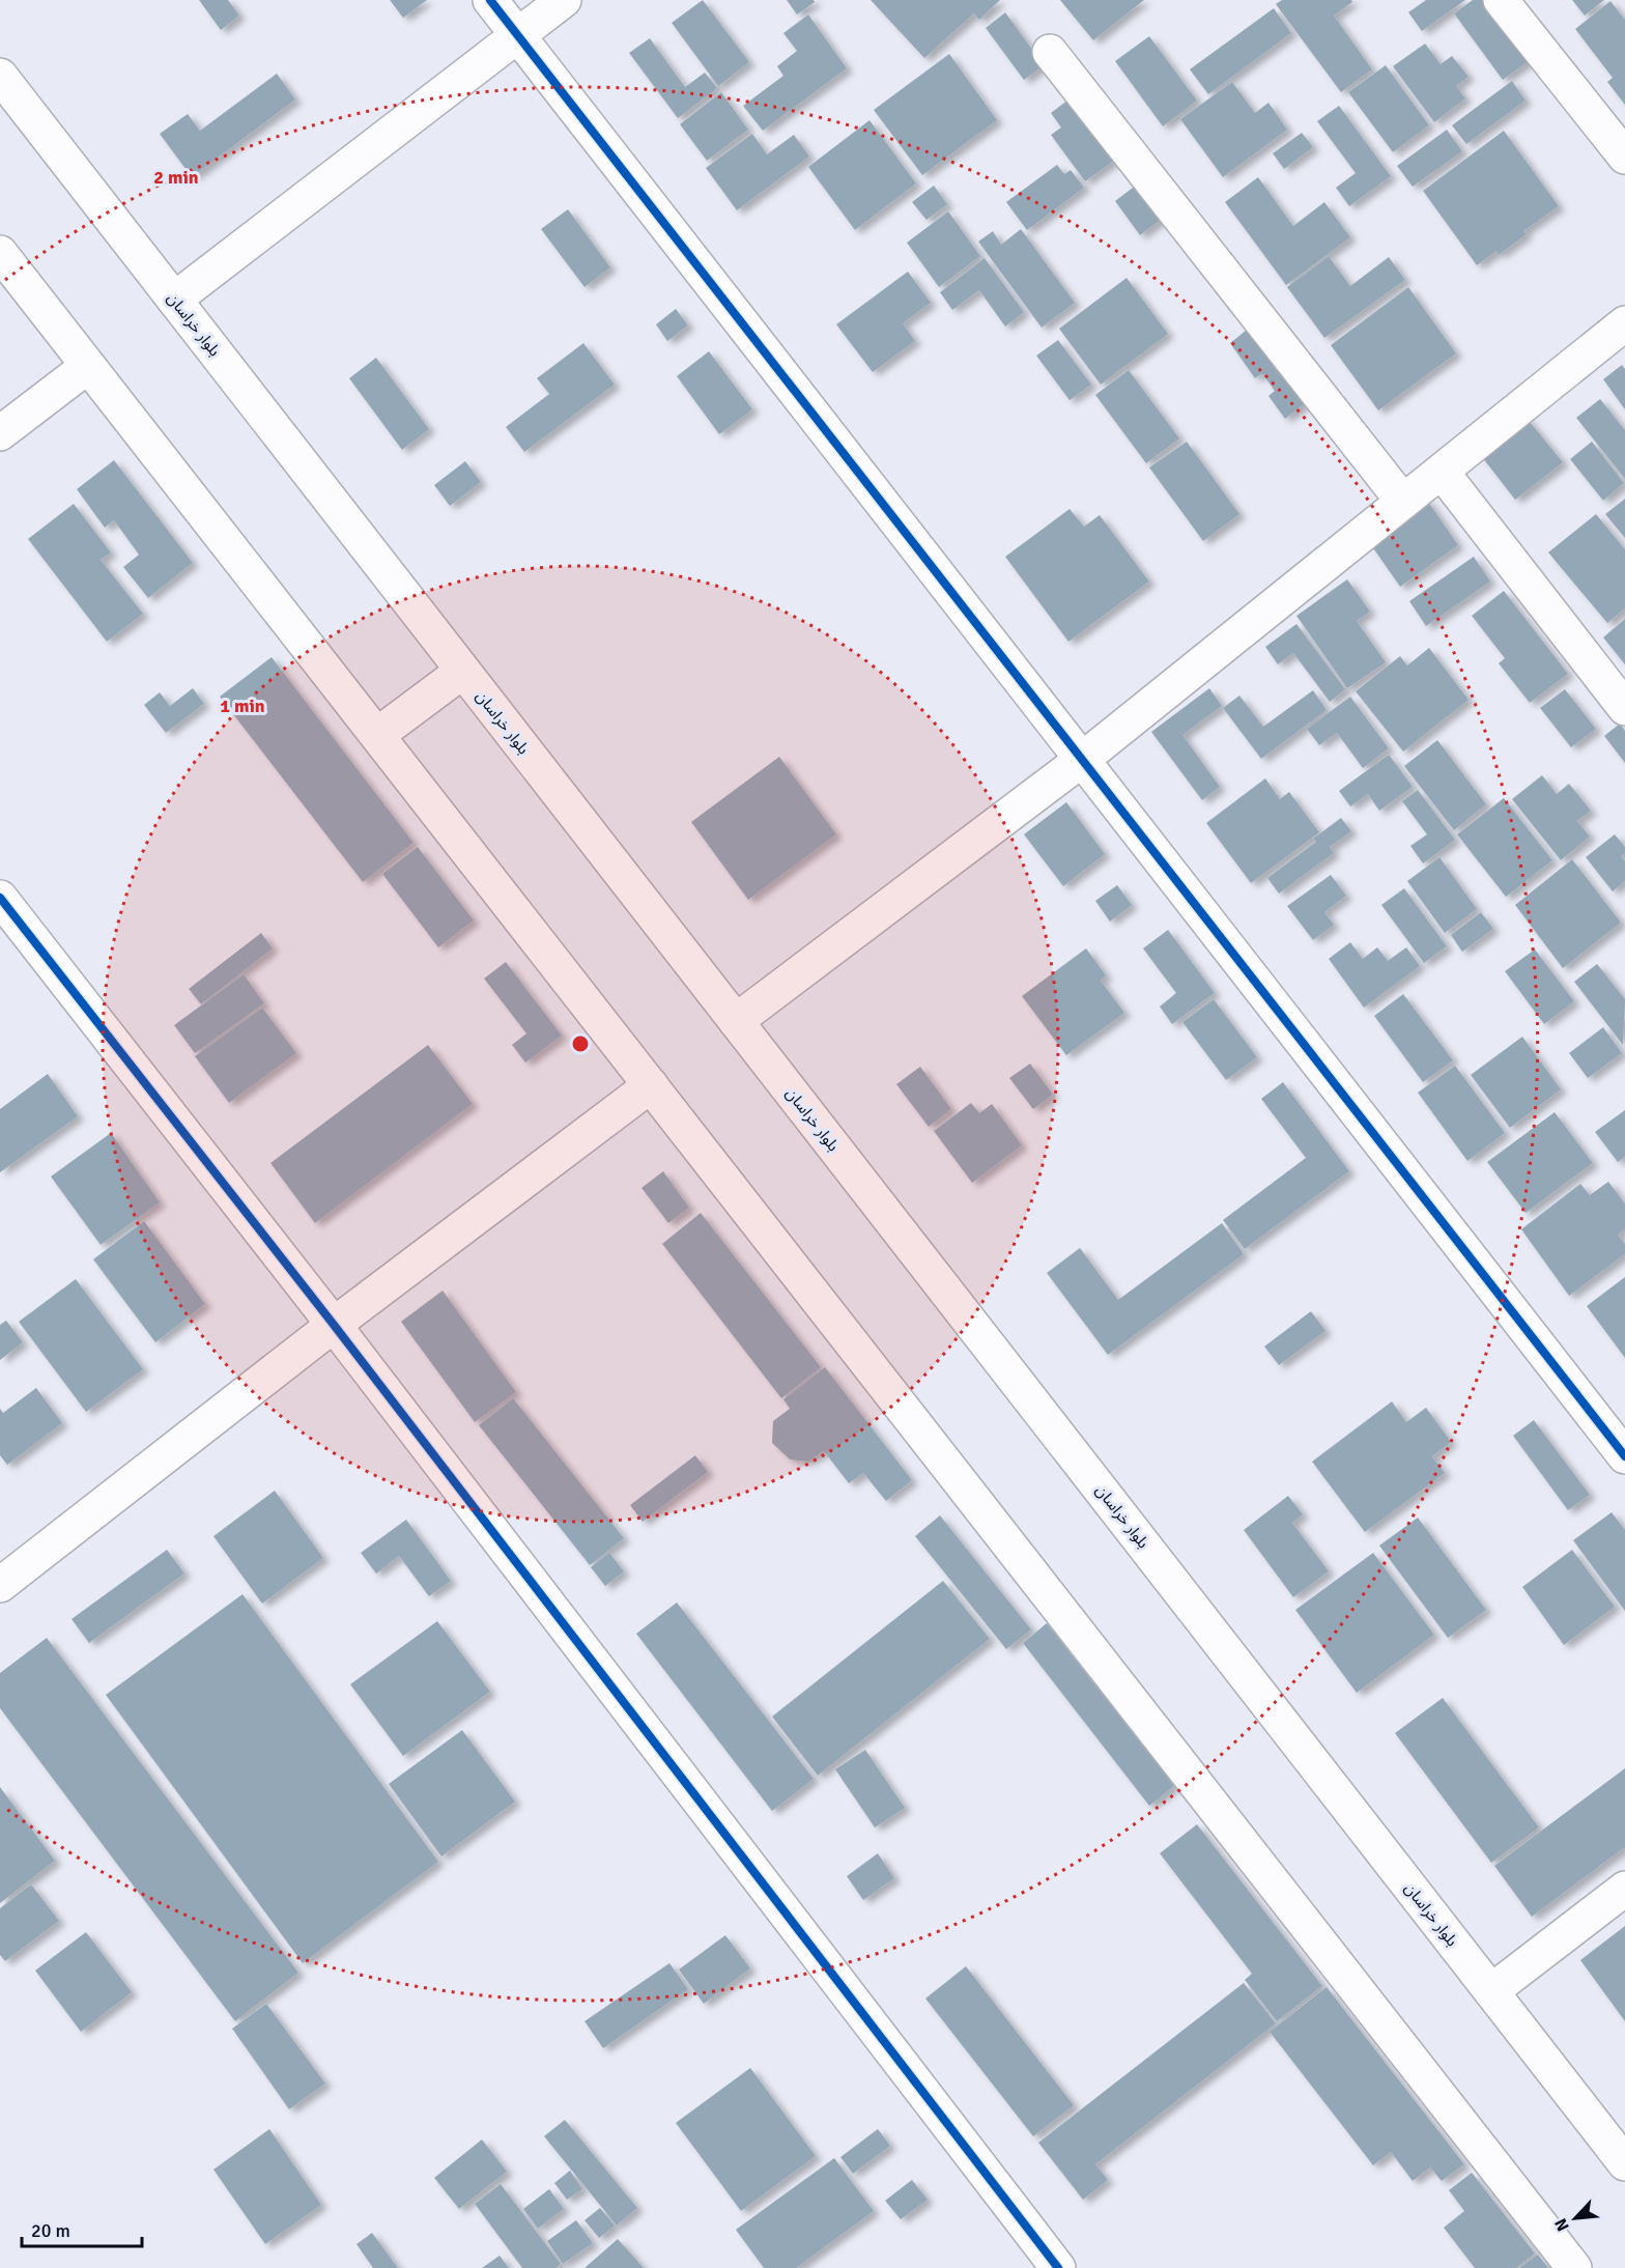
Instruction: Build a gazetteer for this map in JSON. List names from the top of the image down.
{
  "streets": {
    "street": ["بلوار خراسان"]
  },
  "scale_bar": "20 m",
  "north": "bottom left",
  "rings": ["2 min", "1 min"]
}
